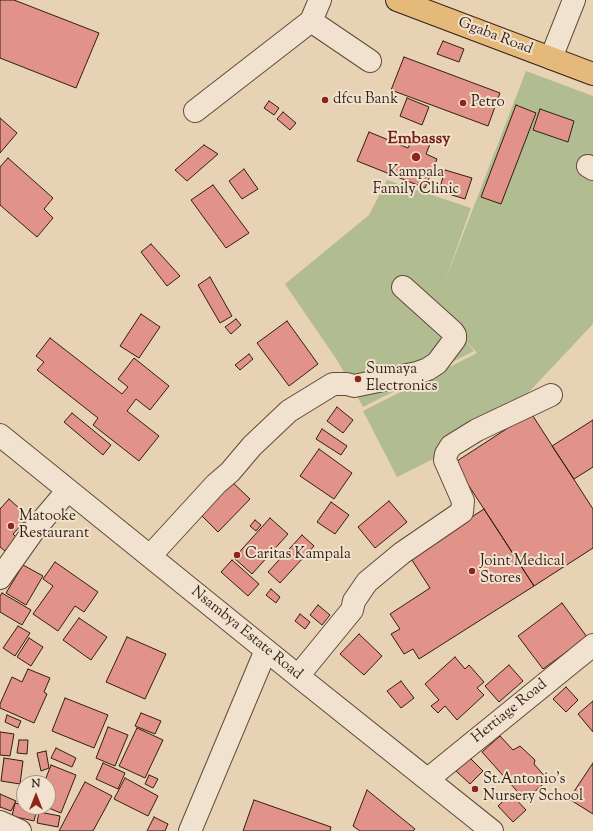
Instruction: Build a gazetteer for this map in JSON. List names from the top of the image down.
{
  "streets": {
    "main road": ["Ggaba Road"],
    "street": ["Nsambya Estate Road", "Hertiage Road"]
  },
  "crossings": [
    ["Nsambya Estate Road", "Hertiage Road"]
  ],
  "districts": ["Embassy"],
  "places": [
    "dfcu Bank",
    "Petro",
    "Kampala Family Clinic",
    "Sumaya Electronics",
    "Matooke Restaurant",
    "Caritas Kampala",
    "Joint Medical Stores",
    "St.Antonio's Nursery School"
  ],
  "north": "top"
}
